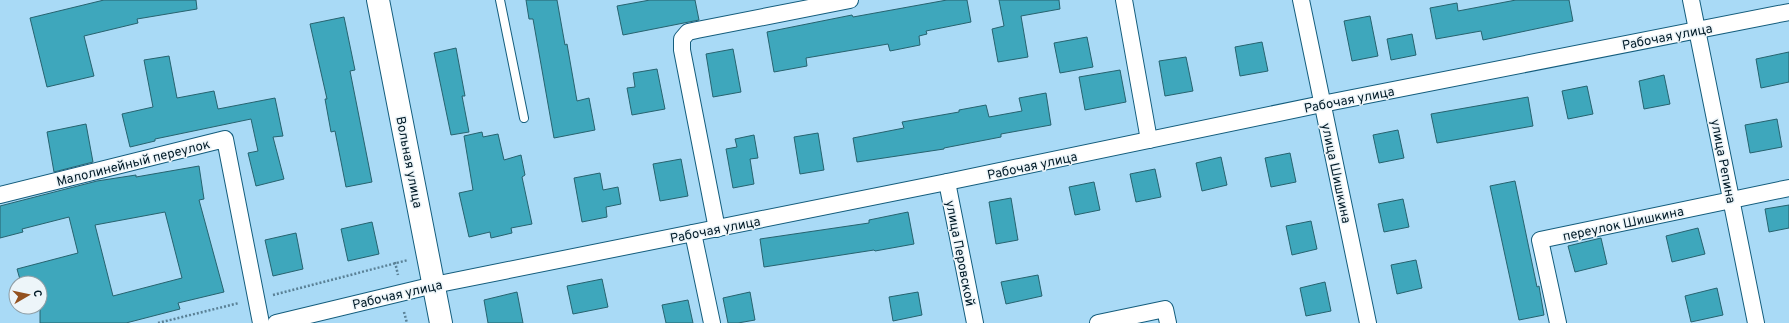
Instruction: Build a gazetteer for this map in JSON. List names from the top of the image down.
{
  "streets": {
    "street": [
      "Рабочая улица",
      "улица Репина",
      "Малолинейный переулок",
      "Вольная улица",
      "улица Шишкина",
      "переулок Шишкина",
      "улица Перовской"
    ]
  },
  "crossings": [
    ["Рабочая улица", "улица Репина"],
    ["Рабочая улица", "Вольная улица"],
    ["Рабочая улица", "улица Шишкина"],
    ["Рабочая улица", "улица Перовской"],
    ["улица Репина", "переулок Шишкина"]
  ],
  "north": "right"
}
